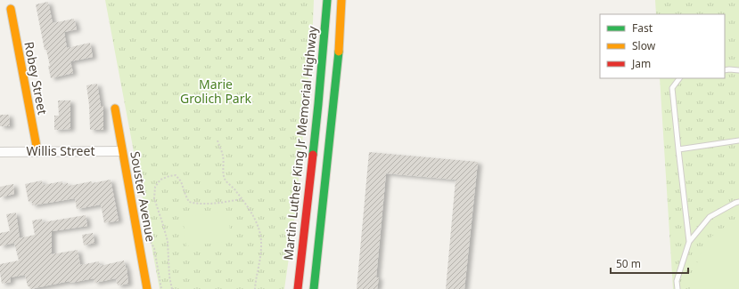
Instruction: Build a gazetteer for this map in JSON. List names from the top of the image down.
{
  "streets": {
    "main road": ["Robey Street", "Martin Luther King Jr Memorial Highway", "Souster Avenue"],
    "street": ["Willis Street"]
  },
  "crossings": [
    ["Robey Street", "Willis Street"],
    ["Willis Street", "Souster Avenue"]
  ],
  "parks": ["Marie Grolich Park"],
  "legend": ["Fast", "Slow", "Jam"],
  "scale_bar": "50 m"
}
